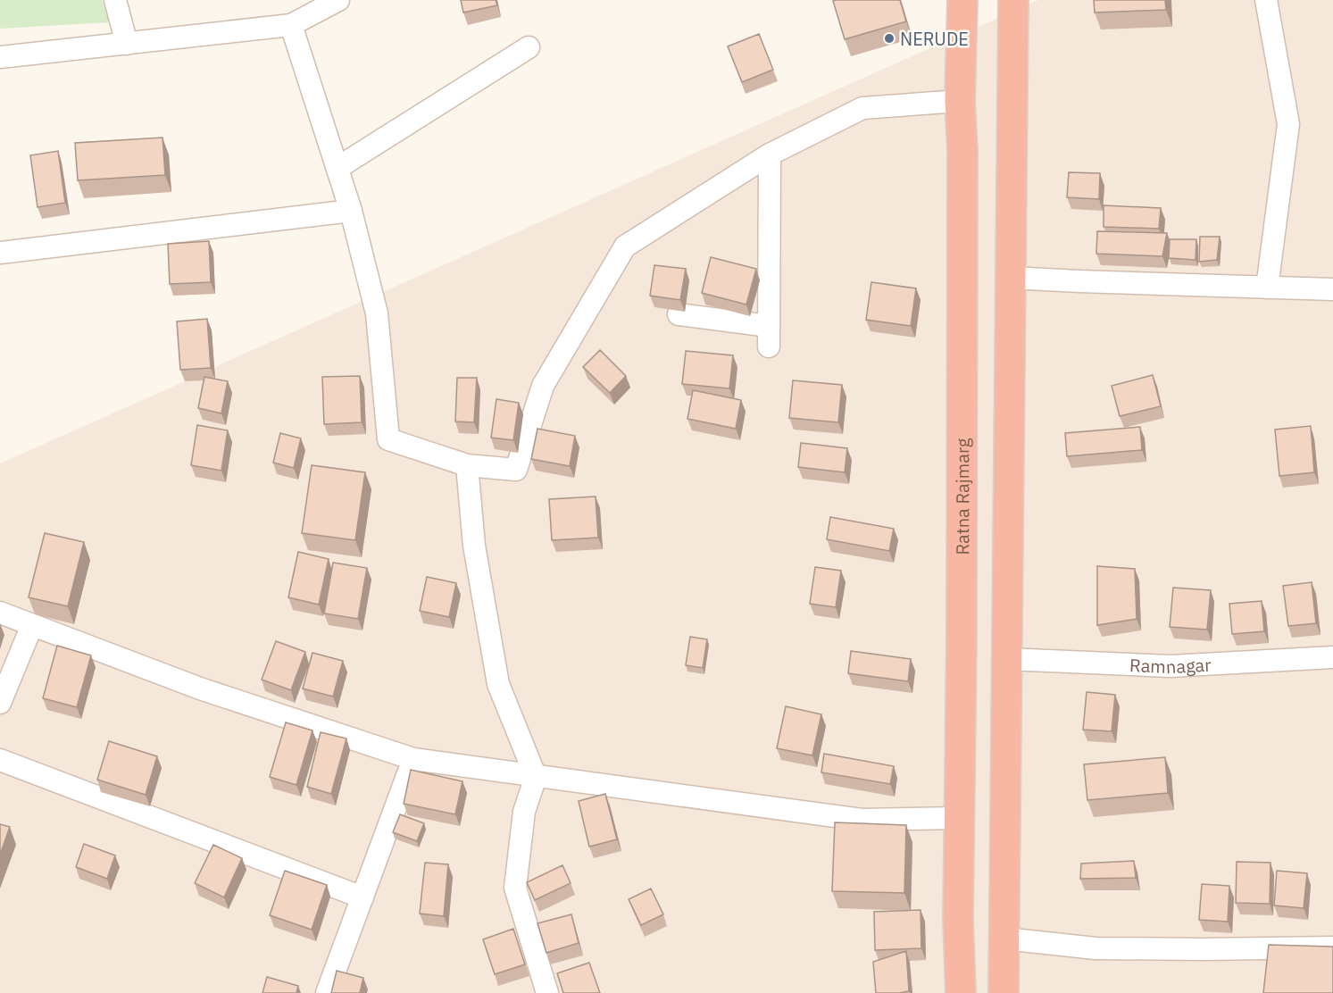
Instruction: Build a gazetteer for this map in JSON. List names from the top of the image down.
{
  "streets": {
    "highway": ["Ratna Rajmarg"],
    "street": ["Ramnagar"]
  },
  "places": ["NERUDE"]
}
